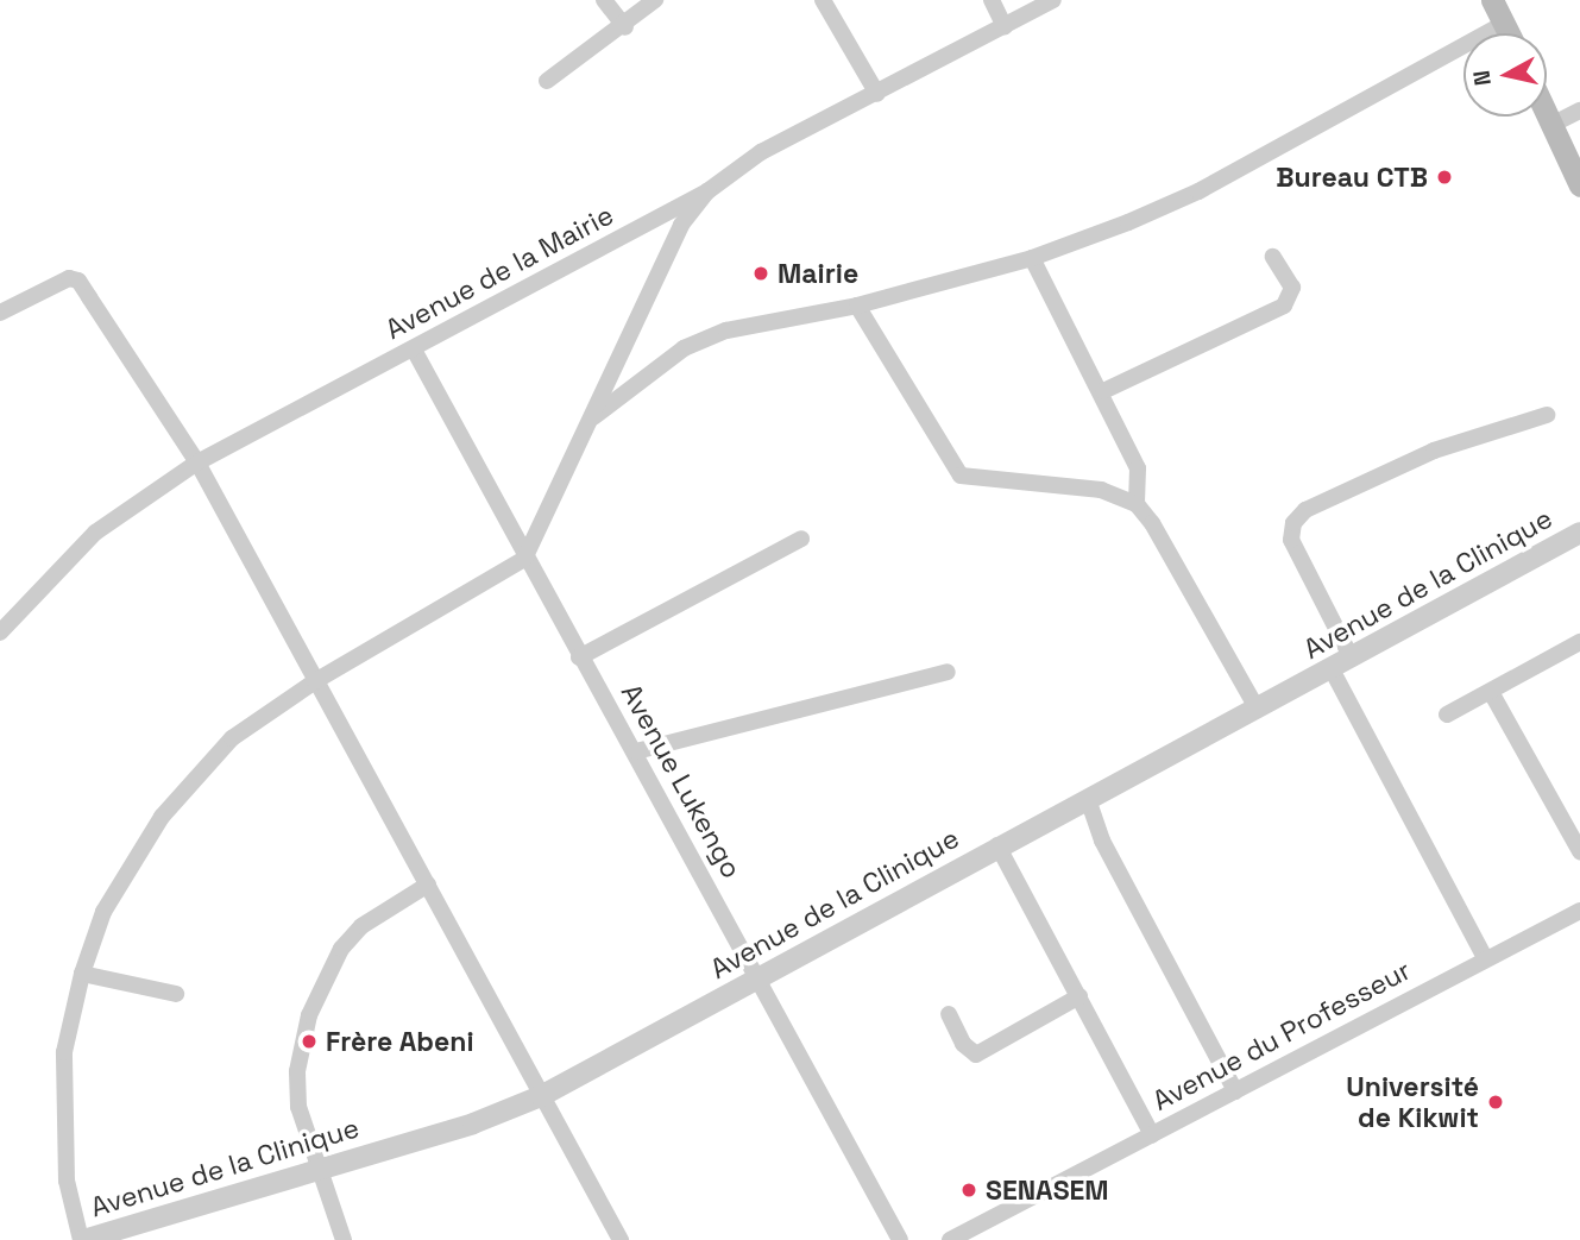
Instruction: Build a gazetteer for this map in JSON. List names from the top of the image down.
{
  "streets": {
    "street": [
      "Avenue de la Mairie",
      "Avenue de la Clinique",
      "Avenue Lukengo",
      "Avenue du Professeur"
    ]
  },
  "crossings": [
    ["Avenue de la Mairie", "Avenue Lukengo"],
    ["Avenue de la Clinique", "Avenue Lukengo"]
  ],
  "places": [
    "Bureau CTB",
    "Mairie",
    "Frère Abeni",
    "Université de Kikwit",
    "SENASEM"
  ],
  "north": "left"
}
